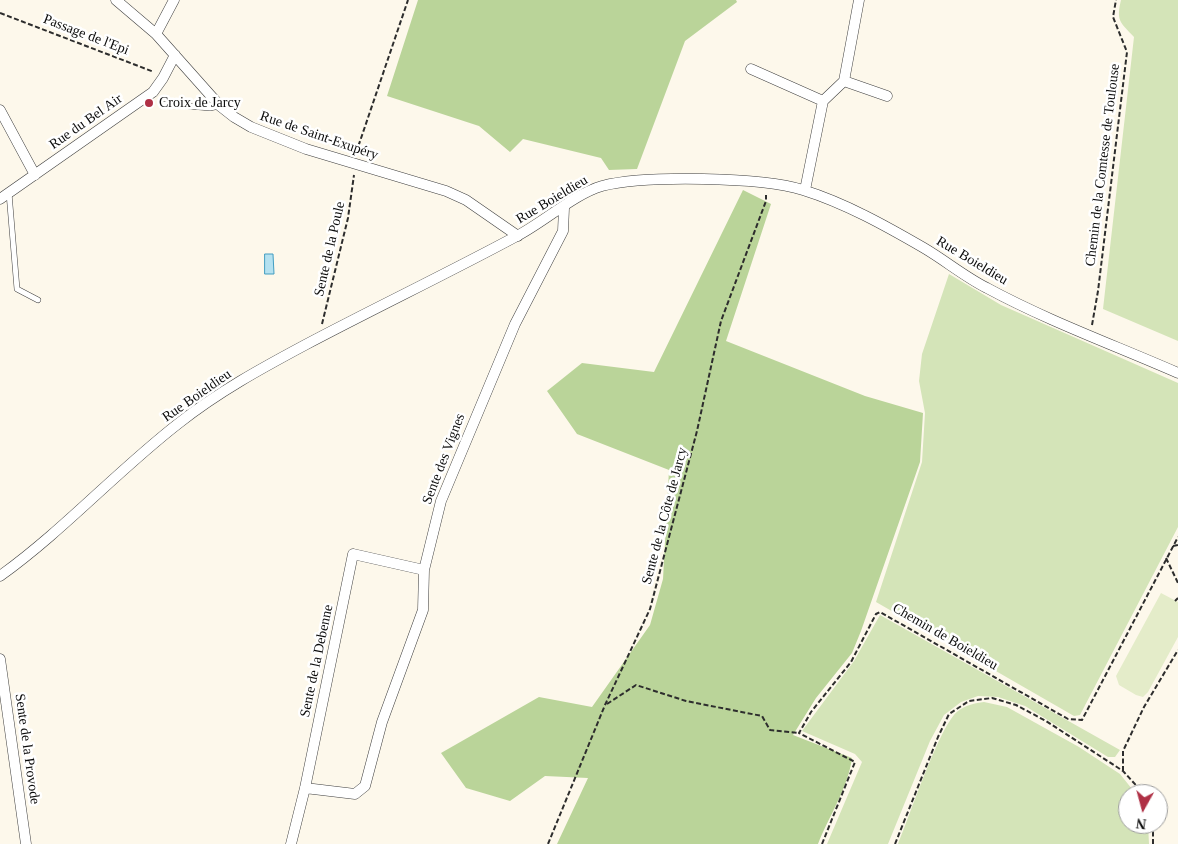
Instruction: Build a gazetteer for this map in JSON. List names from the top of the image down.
{
  "streets": {
    "street": [
      "Rue du Bel Air",
      "Rue de Saint-Exupéry",
      "Rue Boieldieu",
      "Sente des Vignes",
      "Sente de la Debenne",
      "Sente de la Provode"
    ],
    "path": [
      "Passage de l'Epi",
      "Chemin de la Comtesse de Toulouse",
      "Sente de la Poule",
      "Sente de la Côte de Jarcy",
      "Chemin de Boieldieu"
    ]
  },
  "crossings": [
    ["Passage de l'Epi", "Rue du Bel Air"],
    ["Rue du Bel Air", "Rue de Saint-Exupéry"],
    ["Rue de Saint-Exupéry", "Rue Boieldieu"],
    ["Rue de Saint-Exupéry", "Sente de la Poule"],
    ["Chemin de la Comtesse de Toulouse", "Rue Boieldieu"],
    ["Rue Boieldieu", "Sente de la Poule"],
    ["Rue Boieldieu", "Sente des Vignes"],
    ["Rue Boieldieu", "Sente de la Côte de Jarcy"],
    ["Sente des Vignes", "Sente de la Debenne"]
  ],
  "places": ["Croix de Jarcy"],
  "north": "bottom"
}
